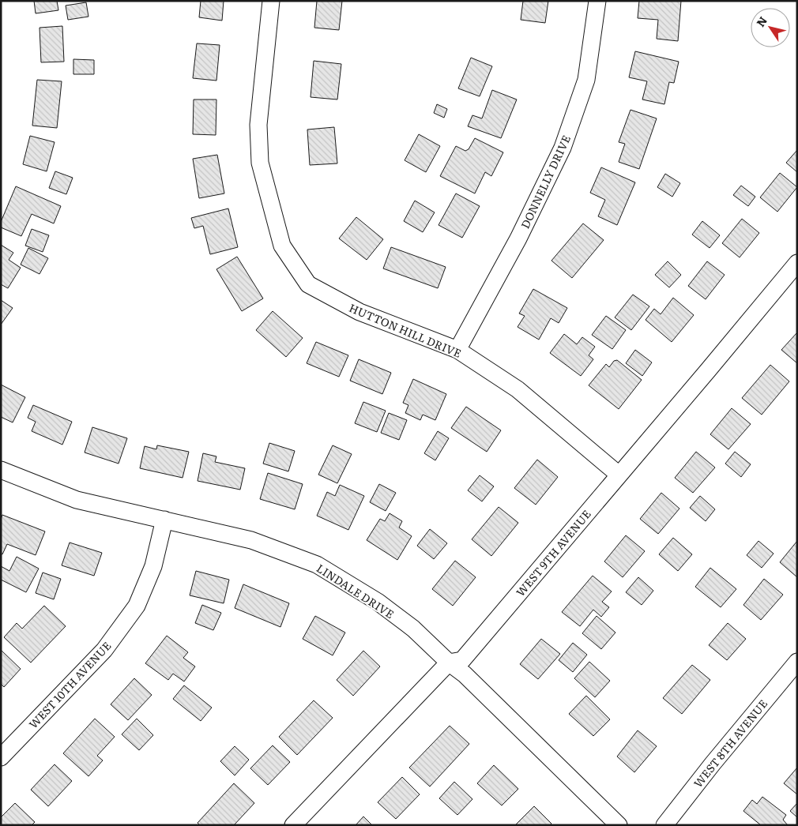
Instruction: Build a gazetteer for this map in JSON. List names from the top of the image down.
{
  "streets": {
    "street": [
      "DONNELLY DRIVE",
      "HUTTON HILL DRIVE",
      "WEST 9TH AVENUE",
      "LINDALE DRIVE",
      "WEST 10TH AVENUE",
      "WEST 8TH AVENUE"
    ]
  },
  "crossings": [
    ["DONNELLY DRIVE", "HUTTON HILL DRIVE"],
    ["HUTTON HILL DRIVE", "WEST 9TH AVENUE"],
    ["WEST 9TH AVENUE", "LINDALE DRIVE"],
    ["LINDALE DRIVE", "WEST 10TH AVENUE"]
  ],
  "north": "top left"
}
